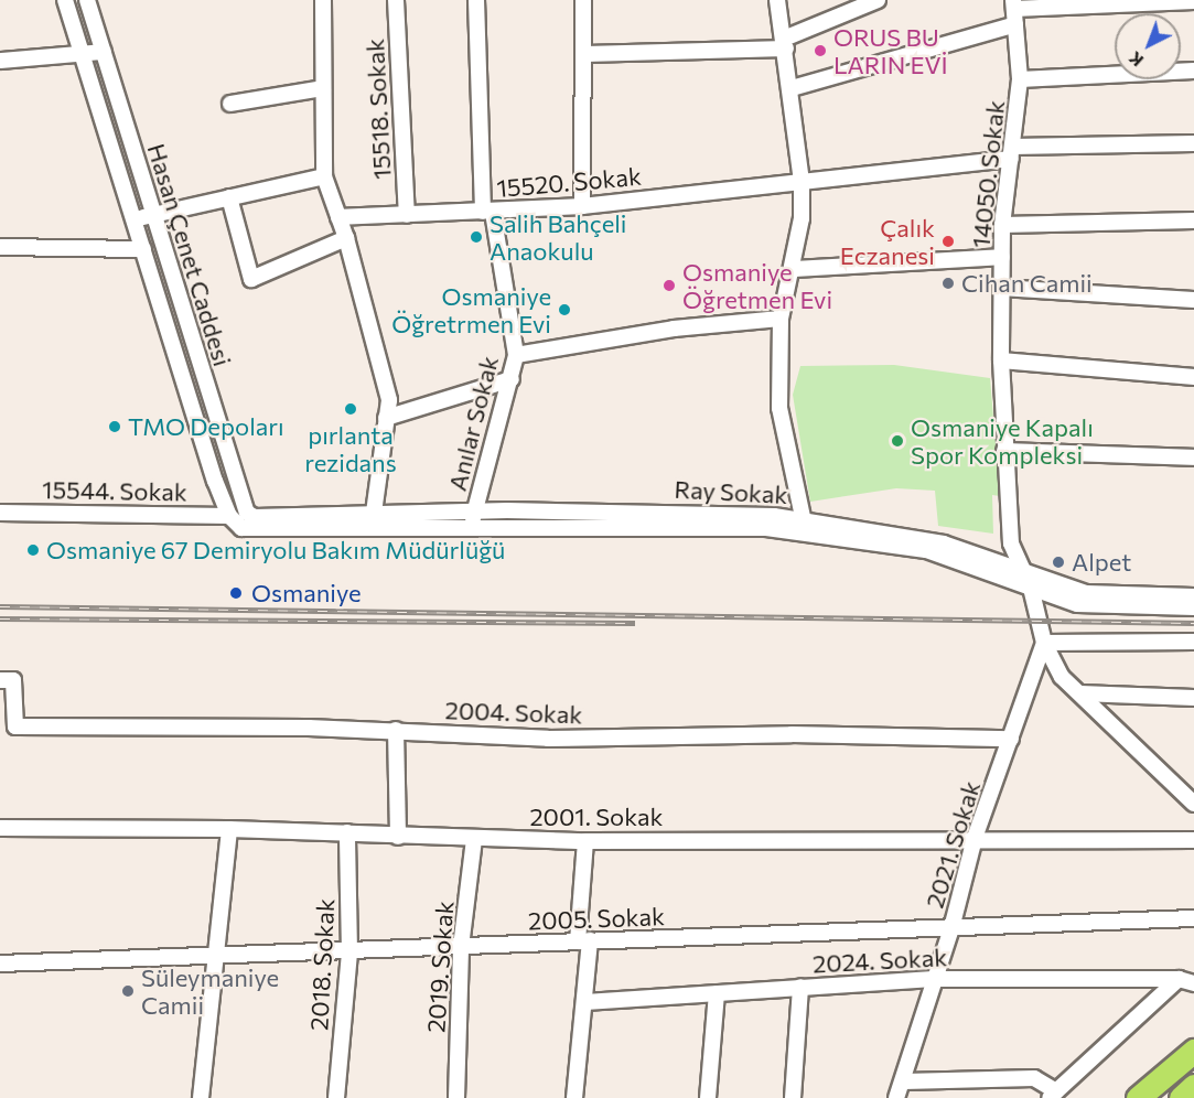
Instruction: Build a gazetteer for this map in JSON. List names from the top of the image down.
{
  "streets": {
    "street": [
      "15518. Sokak",
      "14050. Sokak",
      "15520. Sokak",
      "Hasan Çenet Caddesi",
      "Anılar Sokak",
      "15544. Sokak",
      "Ray Sokak",
      "2004. Sokak",
      "2001. Sokak",
      "2021. Sokak",
      "2005. Sokak",
      "2024. Sokak",
      "2018. Sokak",
      "2019. Sokak"
    ]
  },
  "crossings": [
    ["15518. Sokak", "15520. Sokak"],
    ["14050. Sokak", "15520. Sokak"],
    ["14050. Sokak", "Ray Sokak"],
    ["14050. Sokak", "2021. Sokak"],
    ["15520. Sokak", "Anılar Sokak"],
    ["Hasan Çenet Caddesi", "Ray Sokak"],
    ["Anılar Sokak", "Ray Sokak"],
    ["2004. Sokak", "2021. Sokak"],
    ["2001. Sokak", "2021. Sokak"],
    ["2001. Sokak", "2018. Sokak"],
    ["2001. Sokak", "2019. Sokak"],
    ["2021. Sokak", "2005. Sokak"],
    ["2021. Sokak", "2024. Sokak"],
    ["2005. Sokak", "2018. Sokak"],
    ["2005. Sokak", "2019. Sokak"]
  ],
  "places": [
    "ORUS BU LARIN EVİ",
    "Salih Bahçeli Anaokulu",
    "Çalık Eczanesi",
    "Cihan Camii",
    "Osmaniye Öğretmen Evi",
    "Osmaniye Öğretrmen Evi",
    "pırlanta rezidans",
    "TMO Depoları",
    "Osmaniye Kapalı Spor Kompleksi",
    "Osmaniye 67 Demiryolu Bakım Müdürlüğü",
    "Alpet",
    "Osmaniye",
    "Süleymaniye Camii"
  ],
  "north": "bottom left"
}
